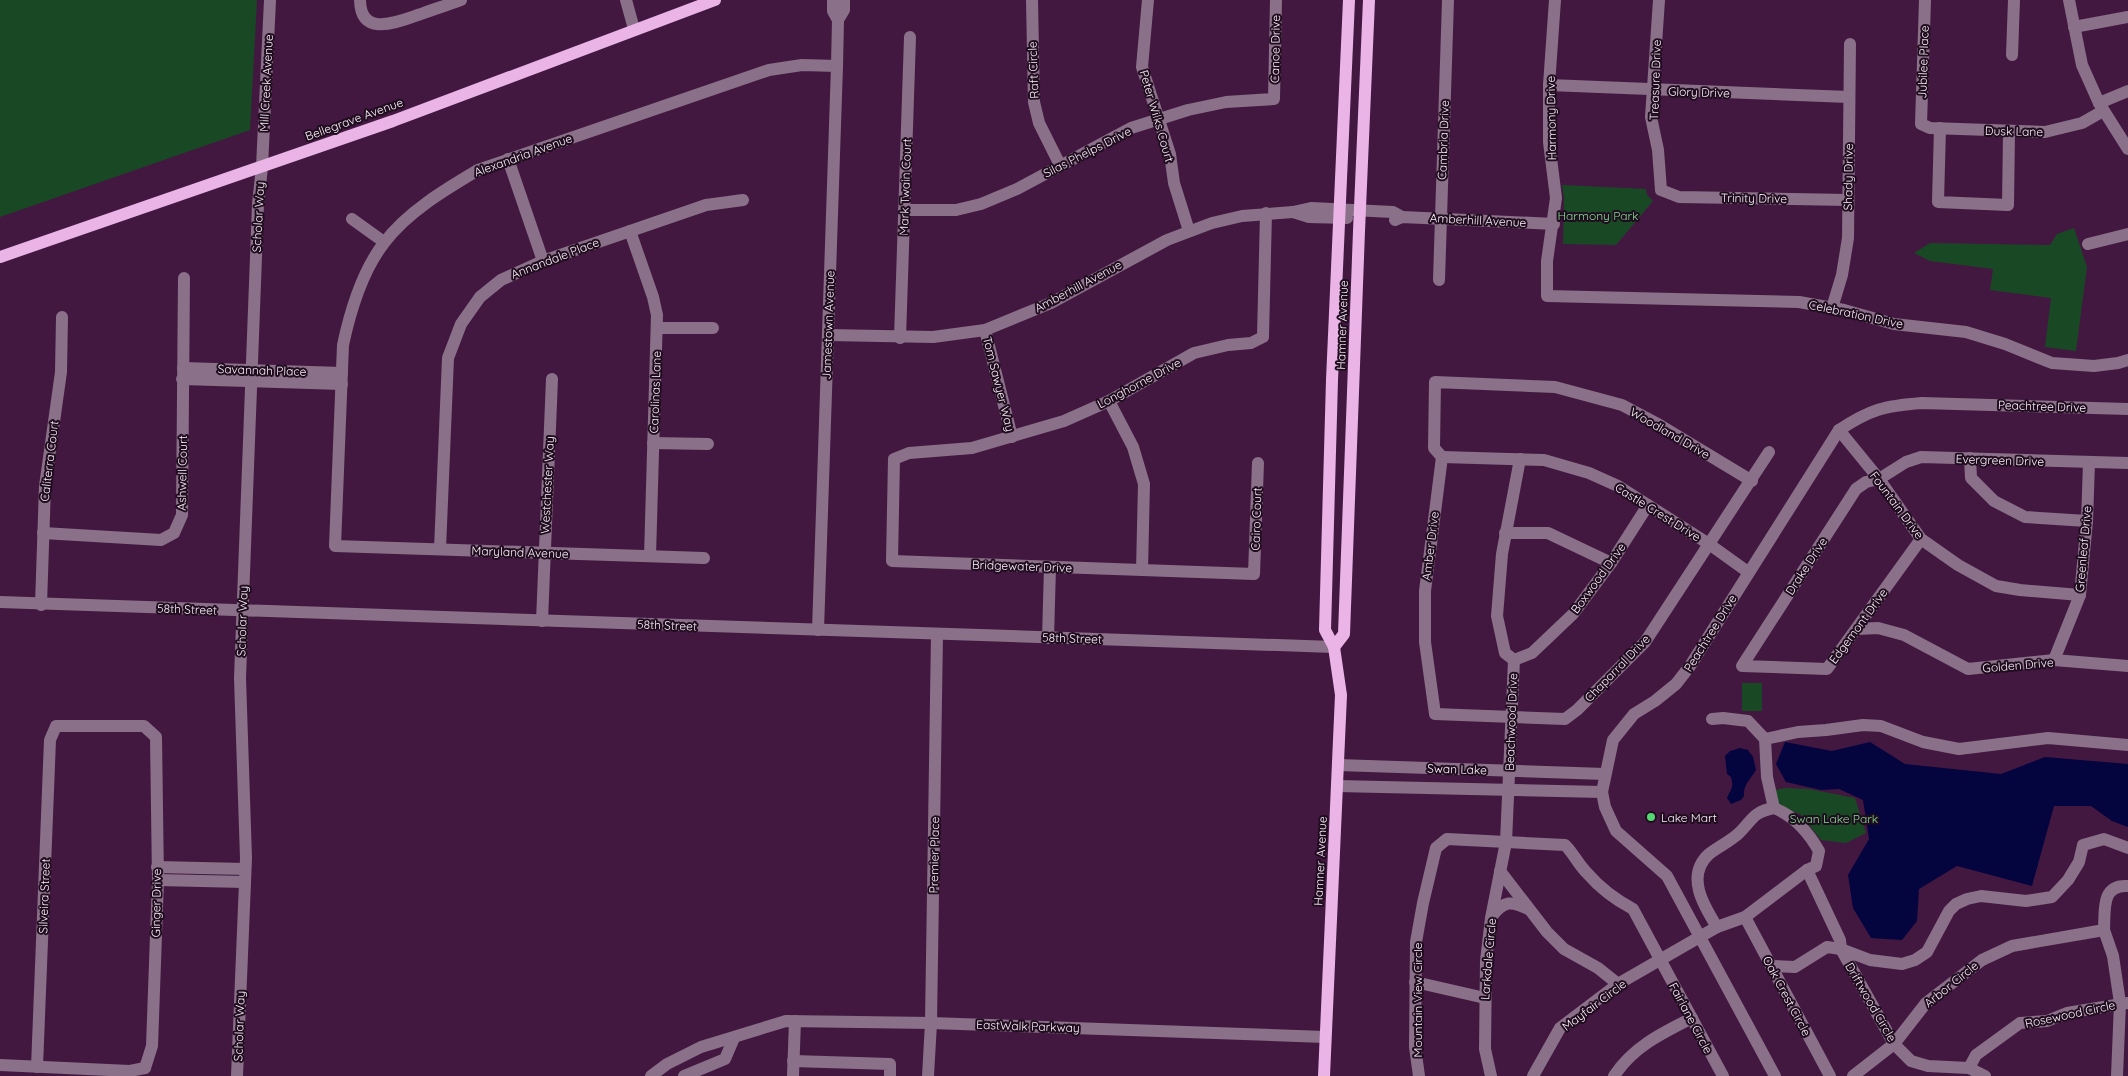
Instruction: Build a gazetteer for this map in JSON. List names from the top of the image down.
{
  "streets": {
    "main road": ["Bellegrave Avenue", "Hamner Avenue"],
    "street": [
      "Canoe Drive",
      "Jubilee Place",
      "Raft Circle",
      "Treasure Drive",
      "Mill Creek Avenue",
      "Glory Drive",
      "Peter Wilks Court",
      "Harmony Drive",
      "Dusk Lane",
      "Cambria Drive",
      "Silas Phelps Drive",
      "Alexandria Avenue",
      "Shady Drive",
      "Mark Twain Court",
      "Trinity Drive",
      "Scholar Way",
      "Amberhill Avenue",
      "Annandale Place",
      "Celebration Drive",
      "Jamestown Avenue",
      "Savannah Place",
      "Longhorne Drive",
      "Tom Sawyer Way",
      "Carolinas Lane",
      "Peachtree Drive",
      "Woodland Drive",
      "Evergreen Drive",
      "Caliterra Court",
      "Ashwell Court",
      "Westchester Way",
      "Fountain Drive",
      "Castle Crest Drive",
      "Cairo Court",
      "Amber Drive",
      "Greenleaf Drive",
      "Maryland Avenue",
      "Bridgewater Drive",
      "Drake Drive",
      "Boxwood Drive",
      "58th Street",
      "Edgemont Drive",
      "Golden Drive",
      "Chaparral Drive",
      "Beachwood Drive",
      "Swan Lake",
      "Premier Place",
      "Silveira Street",
      "Ginger Drive",
      "Larkdale Circle",
      "Arbor Circle",
      "Oak Crest Circle",
      "Mountain View Circle",
      "Driftwood Circle",
      "Mayfair Circle",
      "Rosewood Circle",
      "Fairlane Circle",
      "EastWalk Parkway"
    ]
  },
  "crossings": [
    ["Canoe Drive", "Silas Phelps Drive"],
    ["Jubilee Place", "Dusk Lane"],
    ["Raft Circle", "Silas Phelps Drive"],
    ["Treasure Drive", "Glory Drive"],
    ["Treasure Drive", "Trinity Drive"],
    ["Mill Creek Avenue", "Bellegrave Avenue"],
    ["Mill Creek Avenue", "Scholar Way"],
    ["Glory Drive", "Harmony Drive"],
    ["Glory Drive", "Shady Drive"],
    ["Peter Wilks Court", "Silas Phelps Drive"],
    ["Peter Wilks Court", "Amberhill Avenue"],
    ["Harmony Drive", "Amberhill Avenue"],
    ["Harmony Drive", "Celebration Drive"],
    ["Bellegrave Avenue", "Scholar Way"],
    ["Cambria Drive", "Amberhill Avenue"],
    ["Silas Phelps Drive", "Mark Twain Court"],
    ["Alexandria Avenue", "Jamestown Avenue"],
    ["Alexandria Avenue", "Savannah Place"],
    ["Alexandria Avenue", "Maryland Avenue"],
    ["Shady Drive", "Trinity Drive"],
    ["Shady Drive", "Celebration Drive"],
    ["Mark Twain Court", "Amberhill Avenue"],
    ["Scholar Way", "Savannah Place"],
    ["Scholar Way", "58th Street"],
    ["Amberhill Avenue", "Jamestown Avenue"],
    ["Amberhill Avenue", "Hamner Avenue"],
    ["Amberhill Avenue", "Longhorne Drive"],
    ["Amberhill Avenue", "Tom Sawyer Way"],
    ["Annandale Place", "Carolinas Lane"],
    ["Annandale Place", "Maryland Avenue"],
    ["Jamestown Avenue", "58th Street"],
    ["Hamner Avenue", "58th Street"],
    ["Hamner Avenue", "Swan Lake"],
    ["Hamner Avenue", "EastWalk Parkway"],
    ["Savannah Place", "Ashwell Court"],
    ["Longhorne Drive", "Tom Sawyer Way"],
    ["Longhorne Drive", "Bridgewater Drive"],
    ["Carolinas Lane", "Maryland Avenue"],
    ["Peachtree Drive", "Fountain Drive"],
    ["Peachtree Drive", "Castle Crest Drive"],
    ["Peachtree Drive", "Swan Lake"],
    ["Peachtree Drive", "Mayfair Circle"],
    ["Woodland Drive", "Amber Drive"],
    ["Woodland Drive", "Chaparral Drive"],
    ["Evergreen Drive", "Fountain Drive"],
    ["Evergreen Drive", "Greenleaf Drive"],
    ["Evergreen Drive", "Drake Drive"],
    ["Caliterra Court", "Ashwell Court"],
    ["Caliterra Court", "58th Street"],
    ["Westchester Way", "Maryland Avenue"],
    ["Westchester Way", "58th Street"],
    ["Fountain Drive", "Greenleaf Drive"],
    ["Fountain Drive", "Drake Drive"],
    ["Fountain Drive", "Edgemont Drive"],
    ["Castle Crest Drive", "Amber Drive"],
    ["Castle Crest Drive", "Boxwood Drive"],
    ["Castle Crest Drive", "Chaparral Drive"],
    ["Castle Crest Drive", "Beachwood Drive"],
    ["Cairo Court", "Bridgewater Drive"],
    ["Amber Drive", "Chaparral Drive"],
    ["Greenleaf Drive", "Golden Drive"],
    ["Drake Drive", "Edgemont Drive"],
    ["Boxwood Drive", "Beachwood Drive"],
    ["58th Street", "Premier Place"],
    ["Edgemont Drive", "Golden Drive"],
    ["Chaparral Drive", "Beachwood Drive"],
    ["Beachwood Drive", "Swan Lake"],
    ["Beachwood Drive", "Larkdale Circle"],
    ["Beachwood Drive", "Mountain View Circle"],
    ["Premier Place", "EastWalk Parkway"],
    ["Silveira Street", "Ginger Drive"],
    ["Larkdale Circle", "Mountain View Circle"],
    ["Arbor Circle", "Driftwood Circle"],
    ["Oak Crest Circle", "Mayfair Circle"],
    ["Mountain View Circle", "Mayfair Circle"],
    ["Mountain View Circle", "Fairlane Circle"],
    ["Driftwood Circle", "Mayfair Circle"],
    ["Driftwood Circle", "Rosewood Circle"],
    ["Mayfair Circle", "Fairlane Circle"]
  ],
  "parks": ["Harmony Park", "Swan Lake Park"],
  "places": ["Lake Mart"]
}
